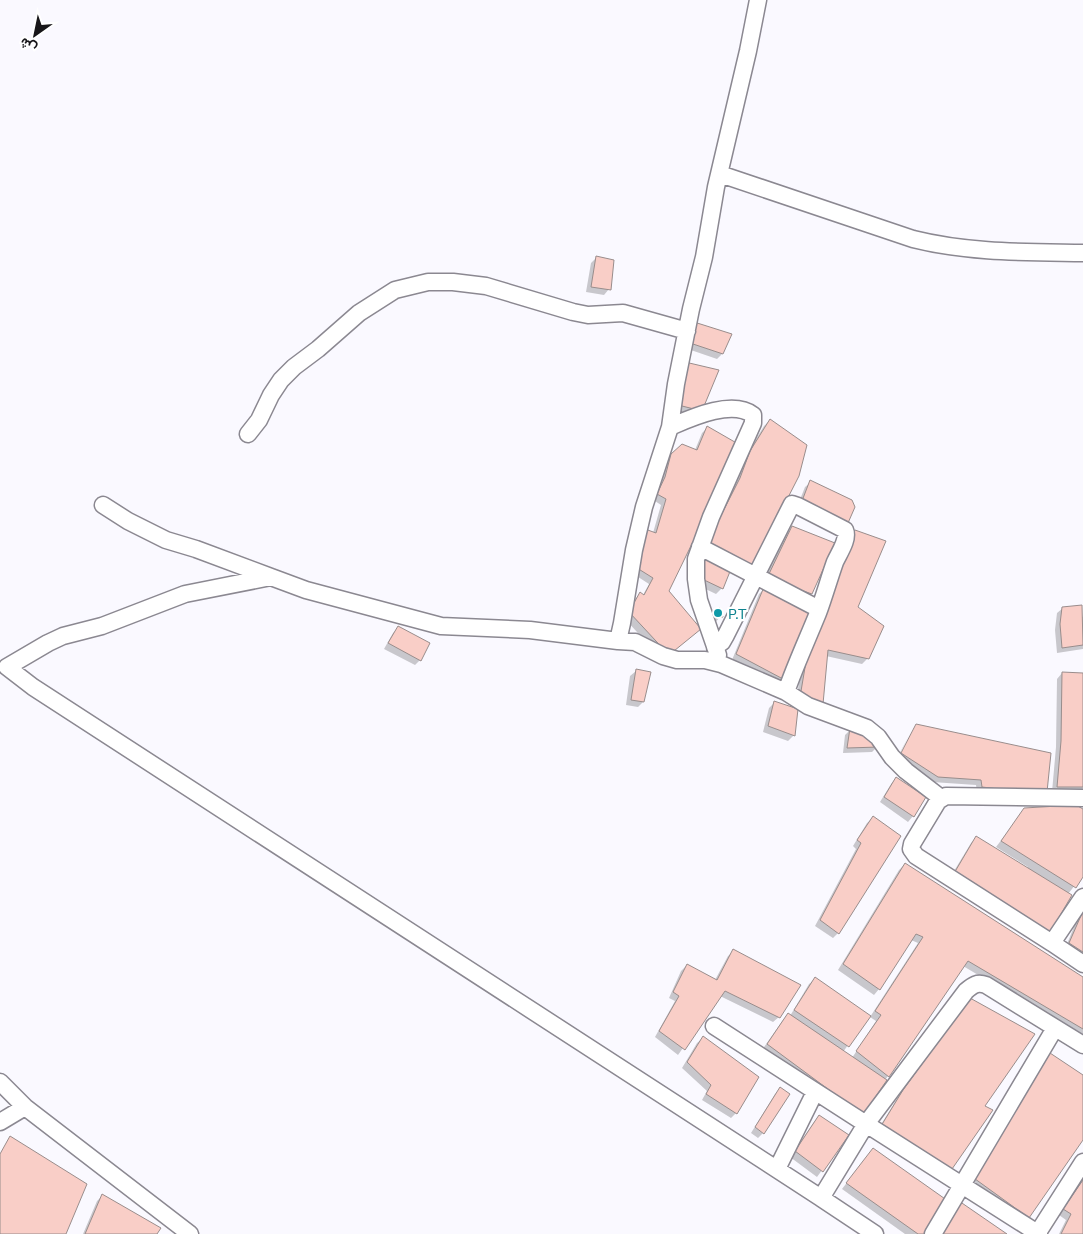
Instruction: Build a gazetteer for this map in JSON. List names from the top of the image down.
{
  "places": ["P.T"],
  "north": "bottom left"
}
